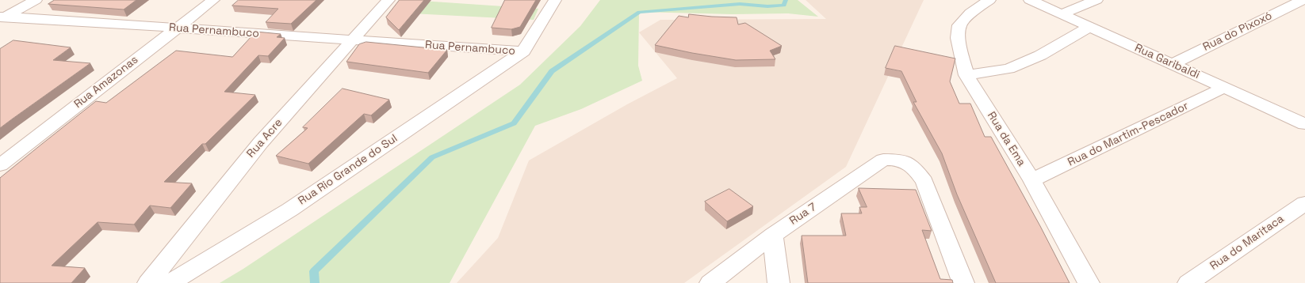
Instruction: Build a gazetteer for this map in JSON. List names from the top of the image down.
{
  "streets": {
    "street": [
      "Rua Pernambuco",
      "Rua do Pixoxó",
      "Rua Garibaldi",
      "Rua Amazonas",
      "Rua do Martim-Pescador",
      "Rua Acre",
      "Rua da Ema",
      "Rua Rio Grande do Sul",
      "Rua 7",
      "Rua do Maritaca"
    ]
  },
  "crossings": [
    ["Rua Pernambuco", "Rua Amazonas"],
    ["Rua Pernambuco", "Rua Acre"],
    ["Rua Pernambuco", "Rua Rio Grande do Sul"],
    ["Rua do Pixoxó", "Rua Garibaldi"],
    ["Rua Garibaldi", "Rua do Martim-Pescador"],
    ["Rua do Martim-Pescador", "Rua da Ema"]
  ]
}
